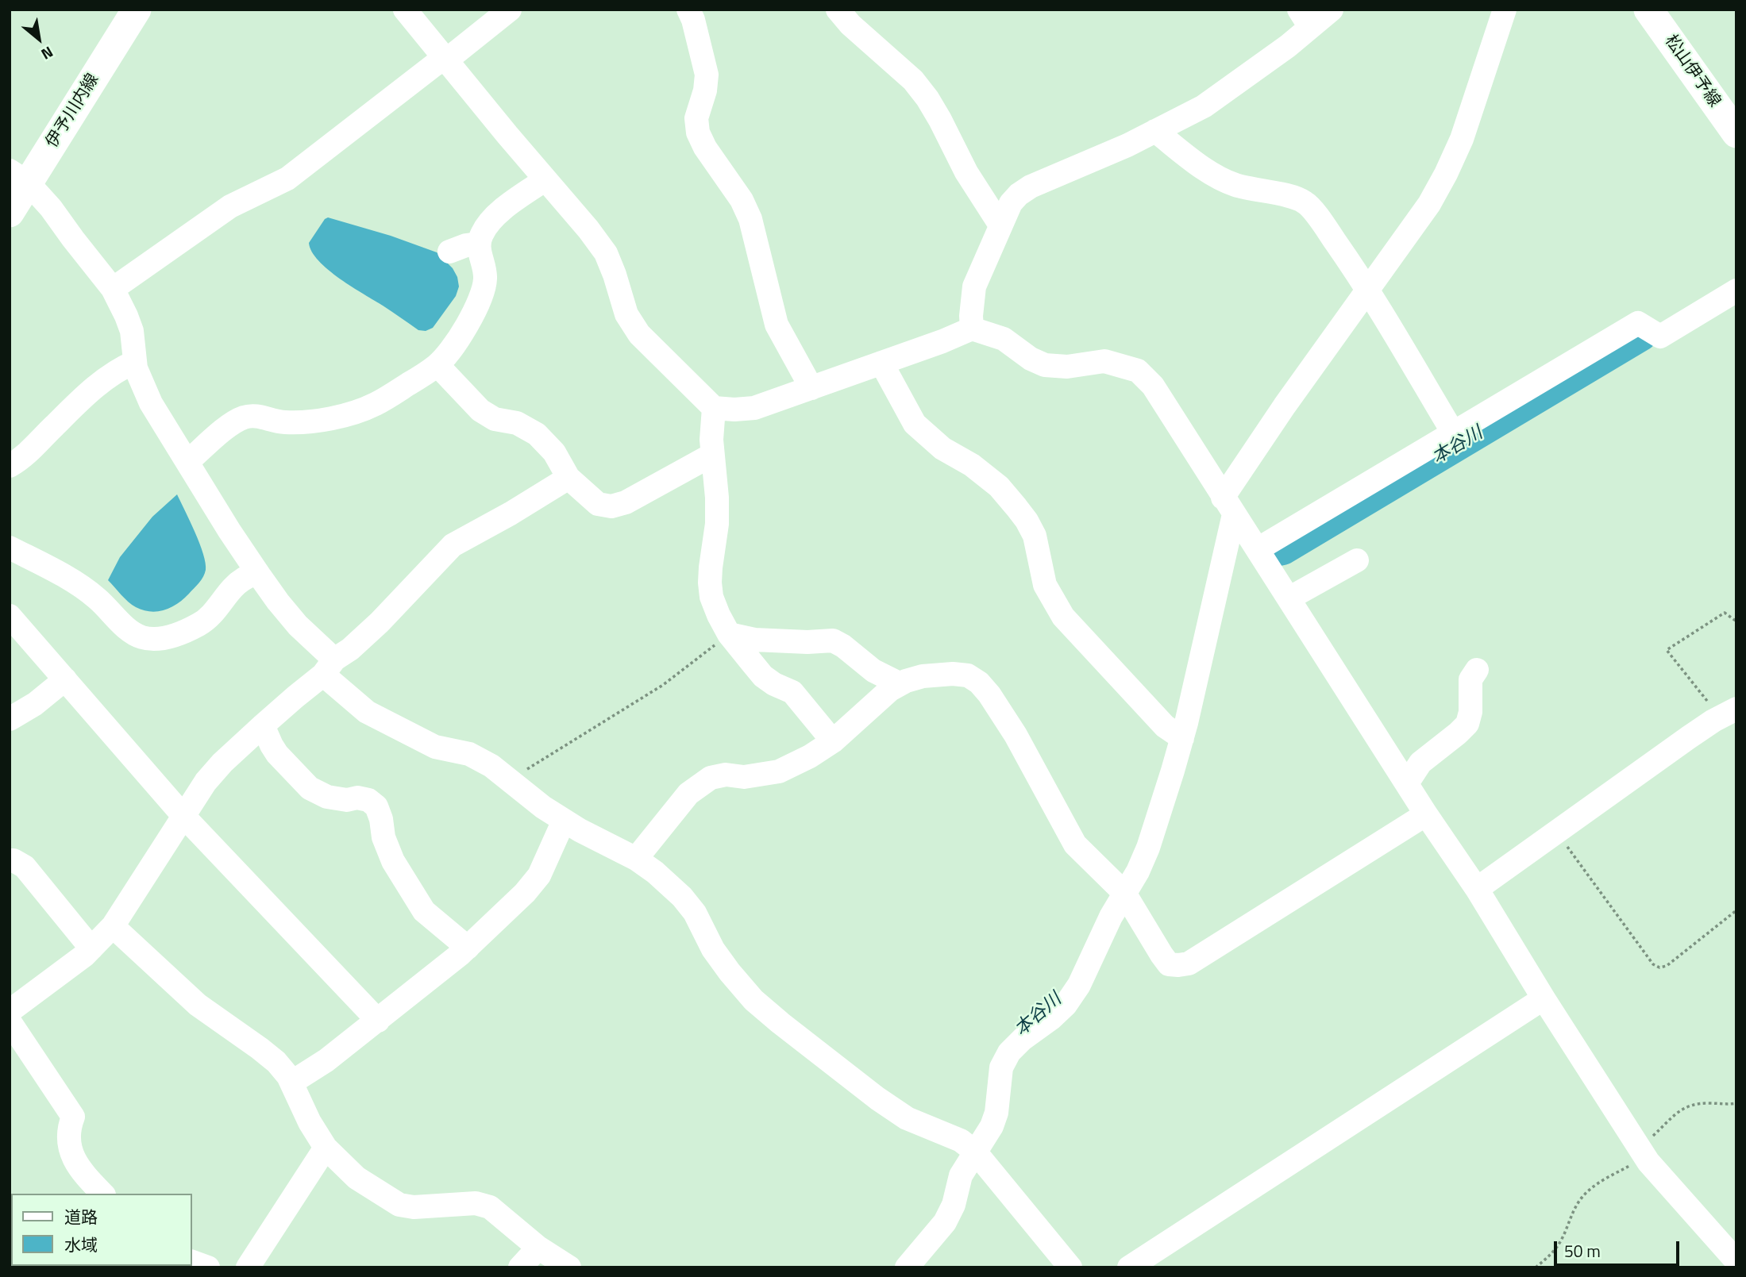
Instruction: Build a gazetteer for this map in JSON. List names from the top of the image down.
{
  "streets": {
    "main road": ["松山伊予線", "伊予川内線"]
  },
  "water": ["本谷川"],
  "legend": ["道路", "水域"],
  "scale_bar": "50 m",
  "north": "bottom right"
}
